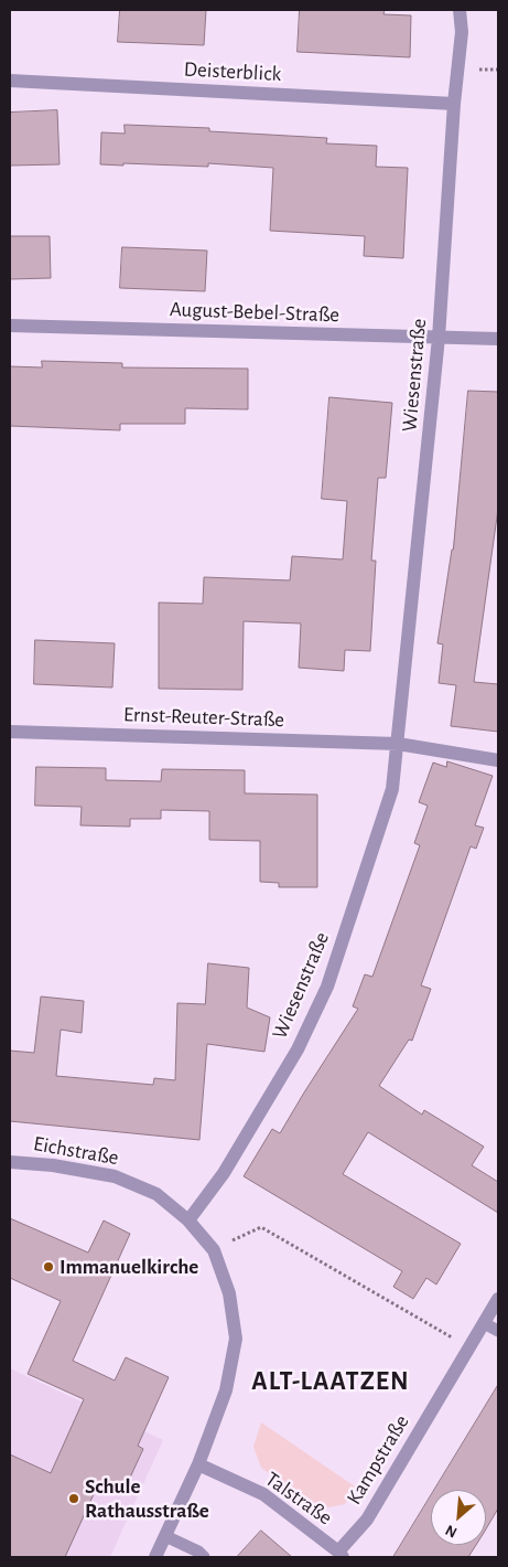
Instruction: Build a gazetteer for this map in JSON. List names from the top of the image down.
{
  "streets": {
    "street": [
      "Deisterblick",
      "August-Bebel-Straße",
      "Wiesenstraße",
      "Ernst-Reuter-Straße",
      "Eichstraße",
      "Kampstraße",
      "Talstraße"
    ]
  },
  "crossings": [
    ["Deisterblick", "Wiesenstraße"],
    ["August-Bebel-Straße", "Wiesenstraße"],
    ["Wiesenstraße", "Ernst-Reuter-Straße"],
    ["Wiesenstraße", "Eichstraße"],
    ["Eichstraße", "Talstraße"],
    ["Kampstraße", "Talstraße"]
  ],
  "districts": ["ALT-LAATZEN"],
  "places": ["Immanuelkirche", "Schule Rathausstraße"],
  "north": "bottom left"
}
